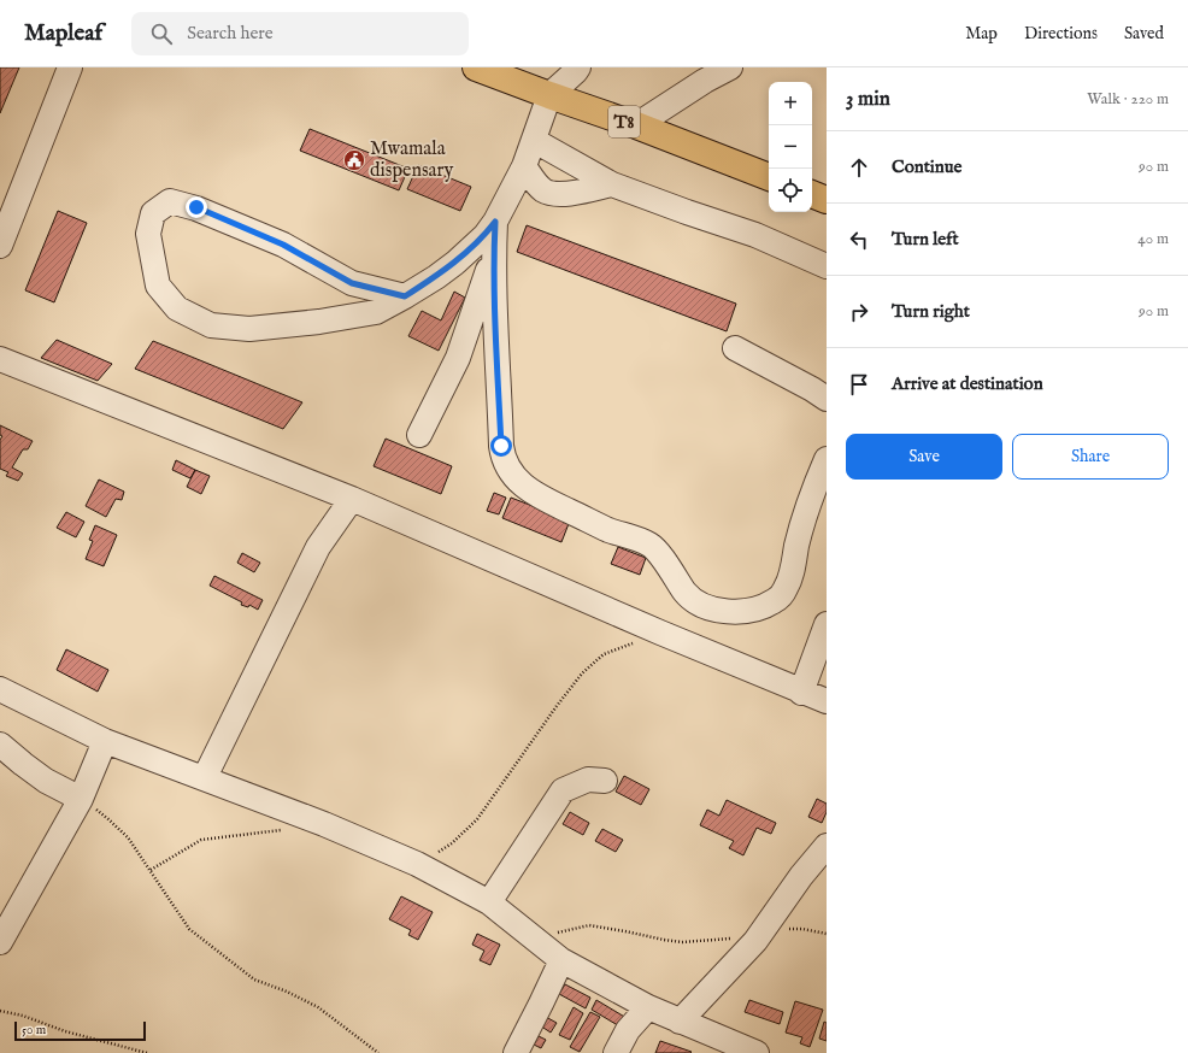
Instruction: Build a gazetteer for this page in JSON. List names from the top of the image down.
{
  "streets": {
    "highway": ["T8"]
  },
  "places": {
    "public building": ["Mwamala dispensary"]
  },
  "scale_bar": "50 m",
  "page": {
    "header": "Mapleaf",
    "search": "Search here",
    "nav": ["Map", "Directions", "Saved"],
    "heading": ["3 min", "Walk · 220 m"],
    "map_buttons": ["+", "−"],
    "list": [
      ["Continue", "90 m"],
      ["Turn left", "40 m"],
      ["Turn right", "90 m"],
      "Arrive at destination"
    ],
    "buttons": ["Save", "Share"],
    "scale": "50 m"
  }
}
